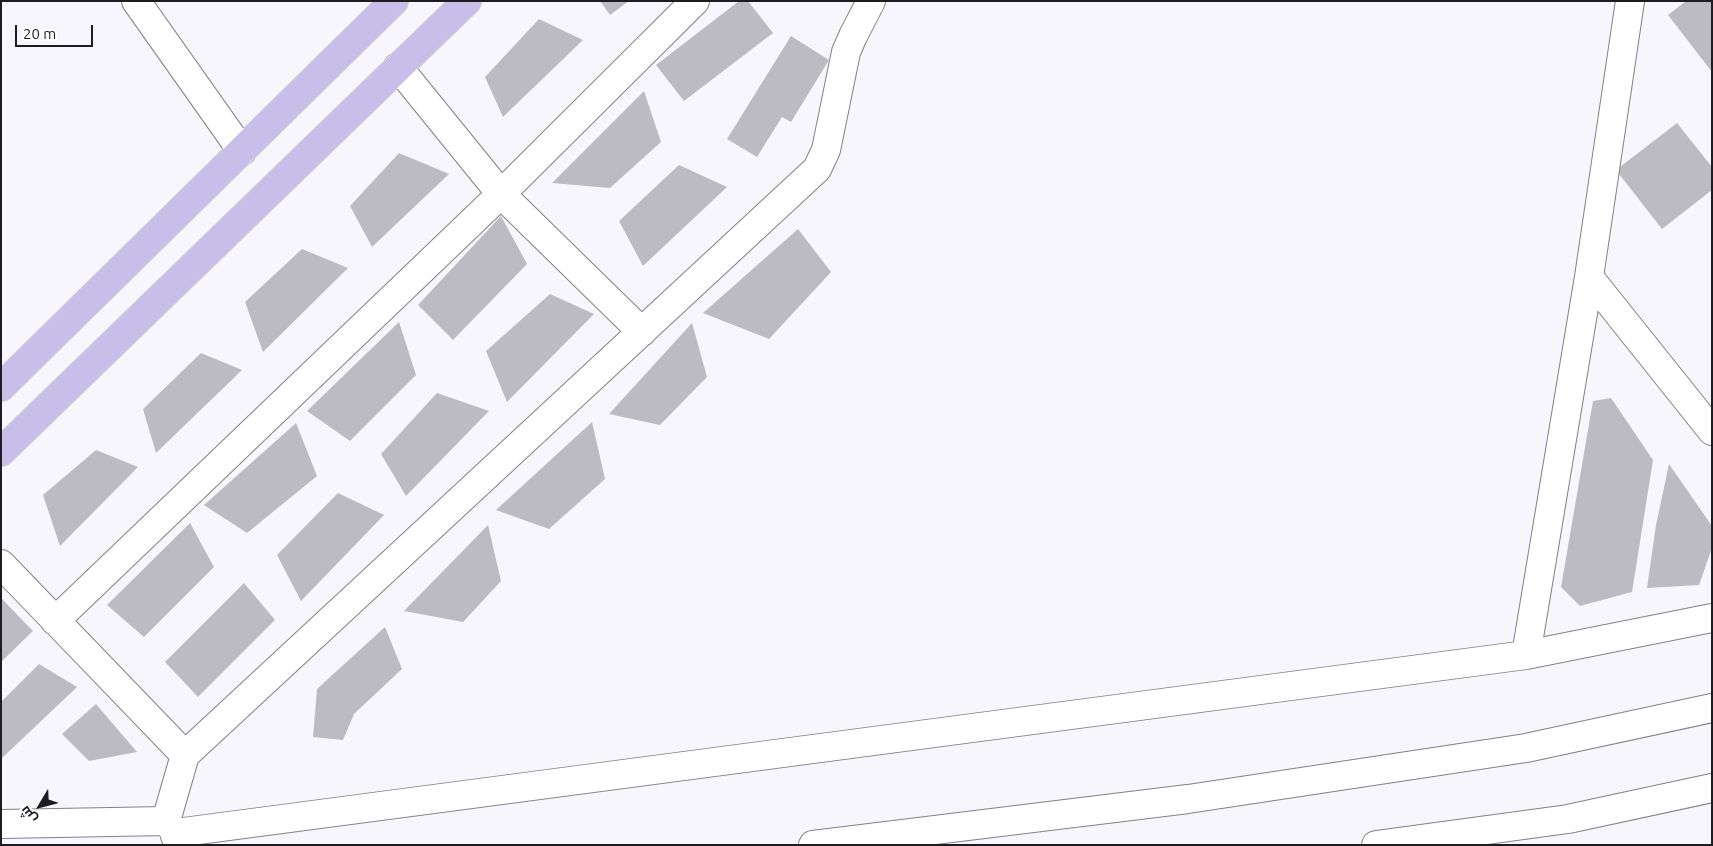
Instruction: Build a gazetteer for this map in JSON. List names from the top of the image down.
{
  "scale_bar": "20 m",
  "north": "bottom left"
}
